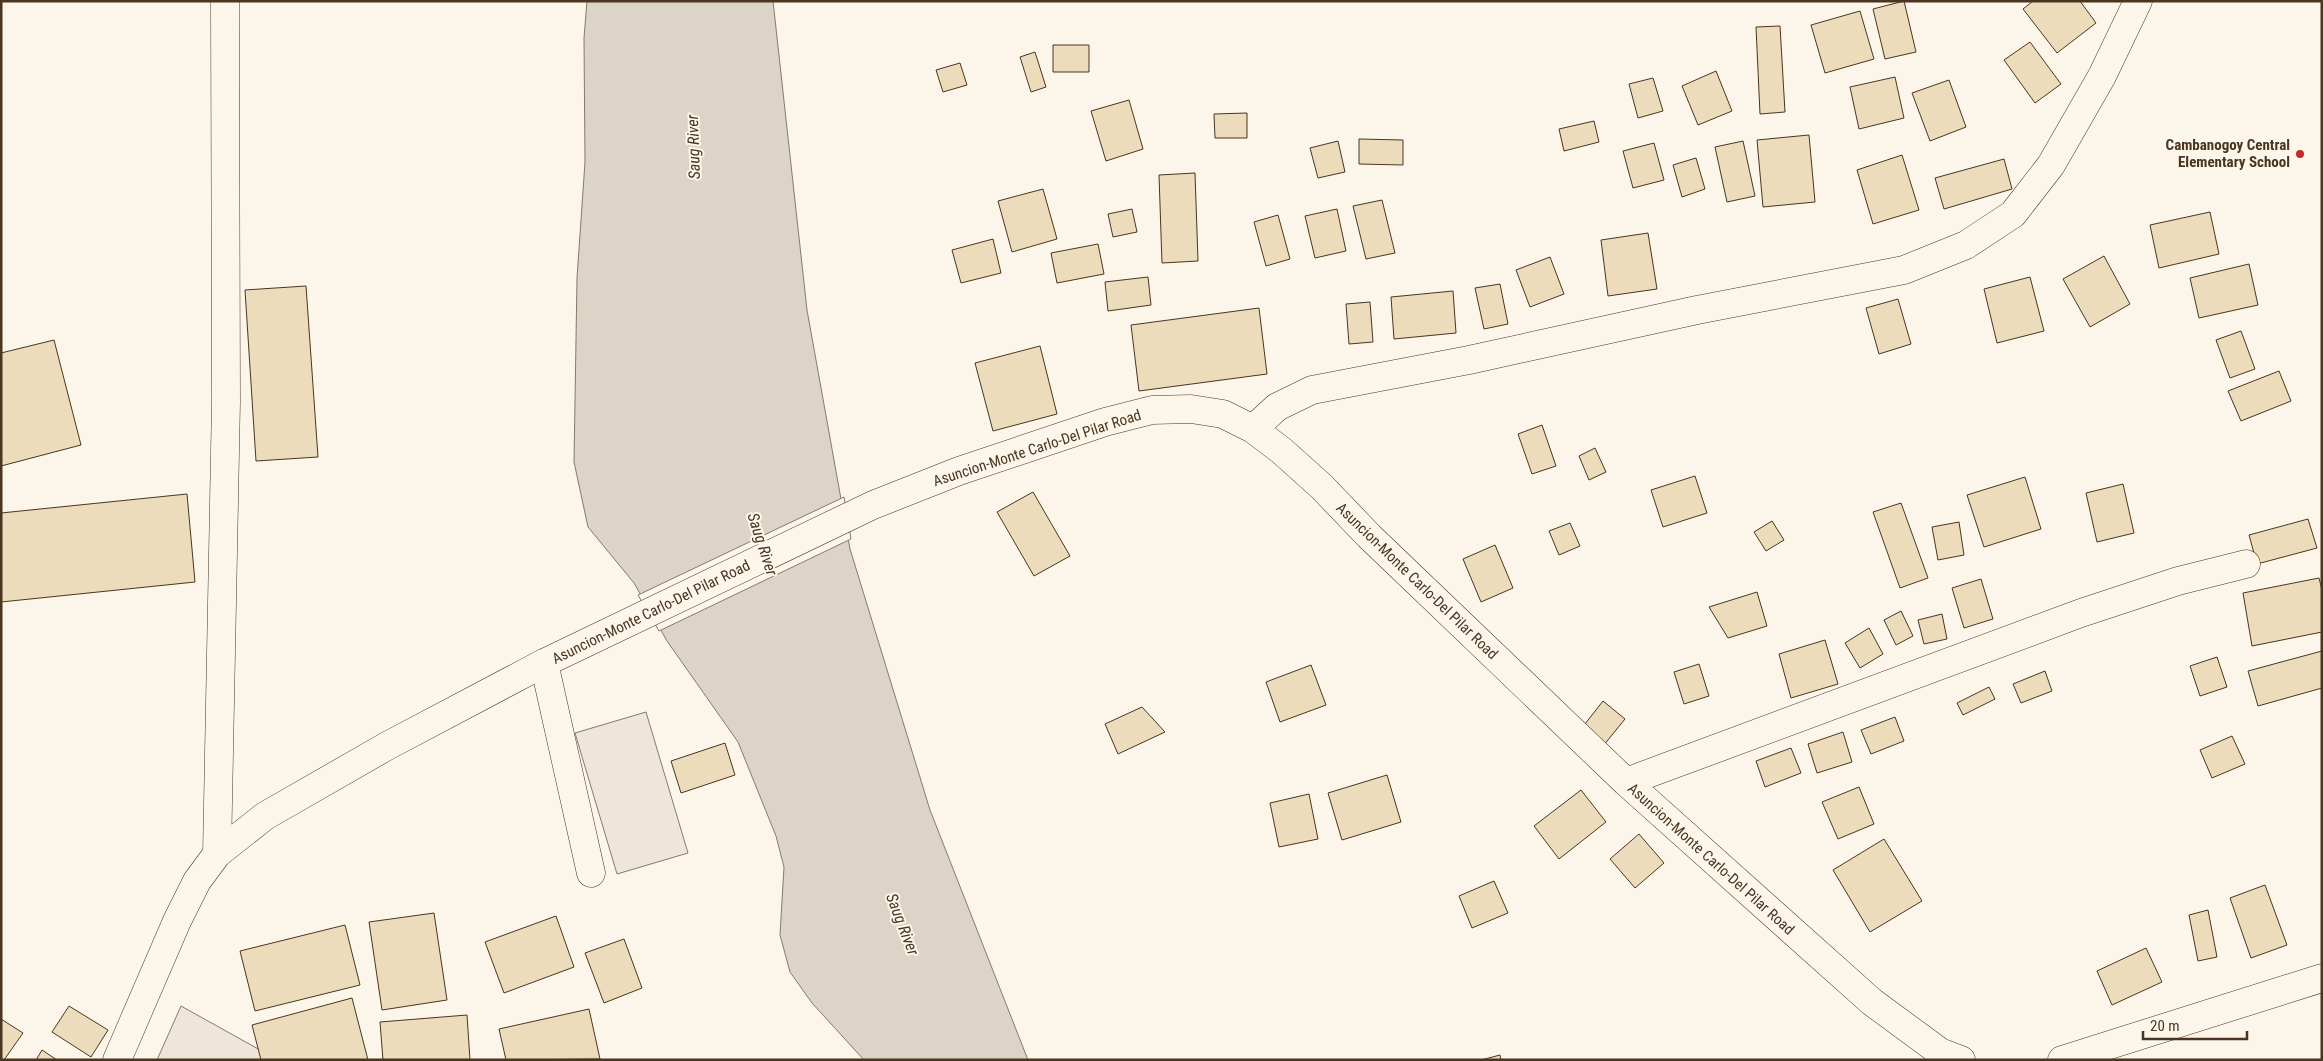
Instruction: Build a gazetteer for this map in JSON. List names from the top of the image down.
{
  "streets": {
    "street": ["Asuncion-Monte Carlo-Del Pilar Road"]
  },
  "water": ["Saug River"],
  "places": ["Cambanogoy Central Elementary School"],
  "scale_bar": "20 m"
}
